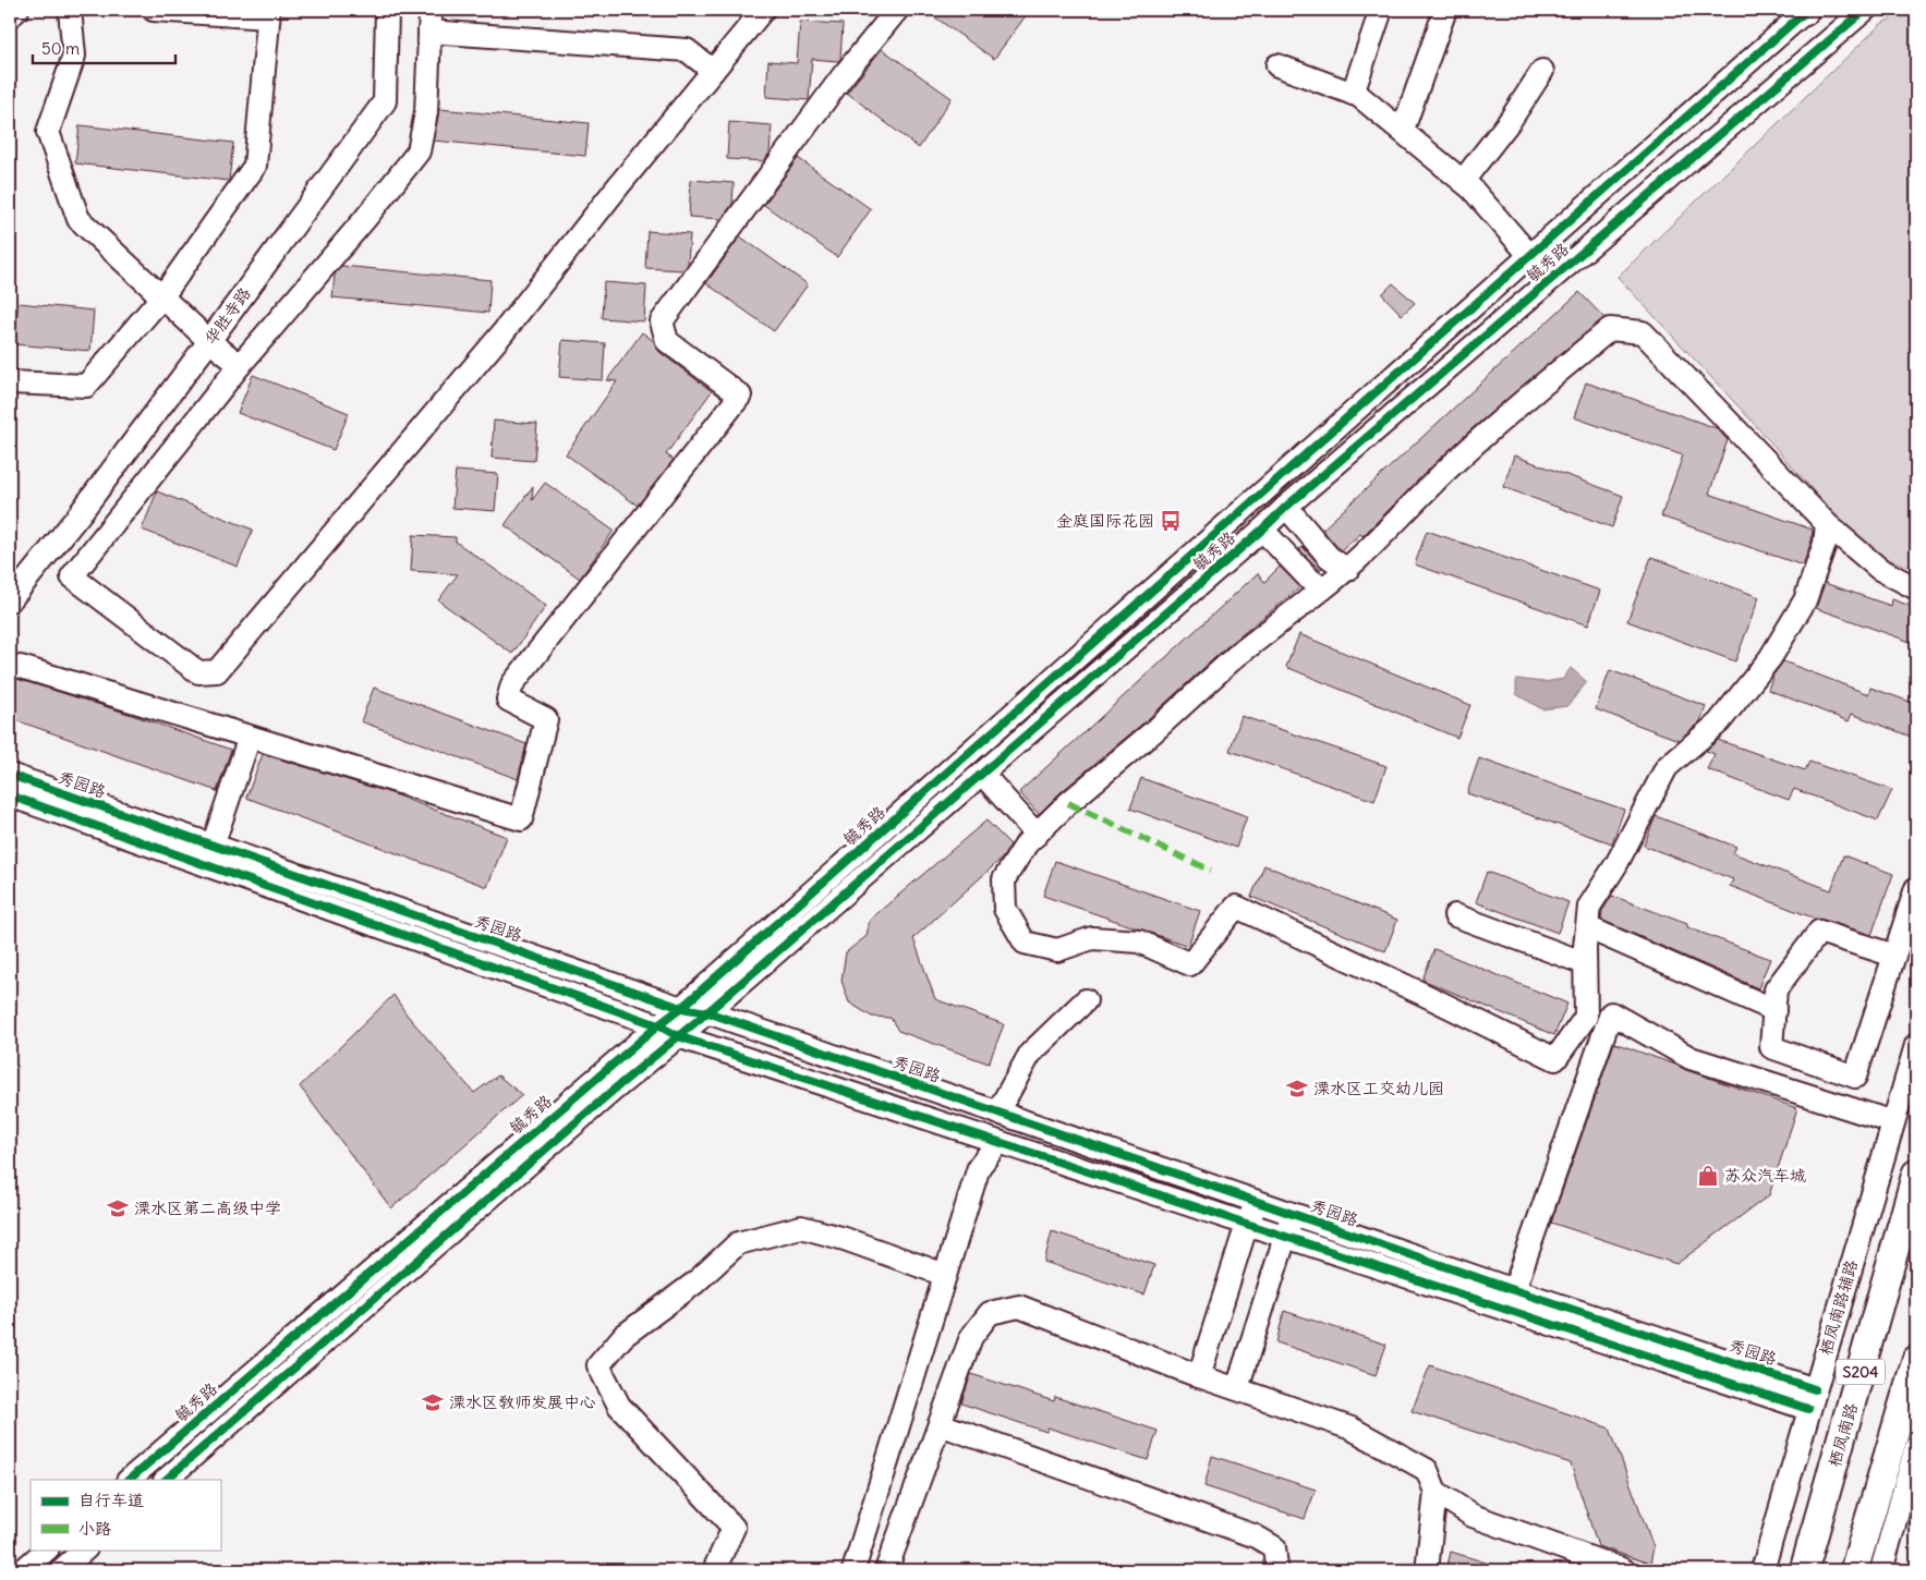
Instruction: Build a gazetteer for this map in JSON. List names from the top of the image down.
{
  "streets": {
    "main road": ["S204", "栖凤南路"],
    "street": [
      "毓秀路",
      "华胜寺路",
      "秀园路",
      "栖凤南路辅路"
    ]
  },
  "crossings": [
    ["毓秀路", "秀园路"],
    ["秀园路", "栖凤南路辅路"]
  ],
  "places": {
    "bus stop": ["金庭国际花园"],
    "school or university": ["溧水区工交幼儿园", "溧水区第二高级中学", "溧水区教师发展中心"],
    "shop": ["苏众汽车城"]
  },
  "legend": ["自行车道", "小路"],
  "scale_bar": "50 m"
}
